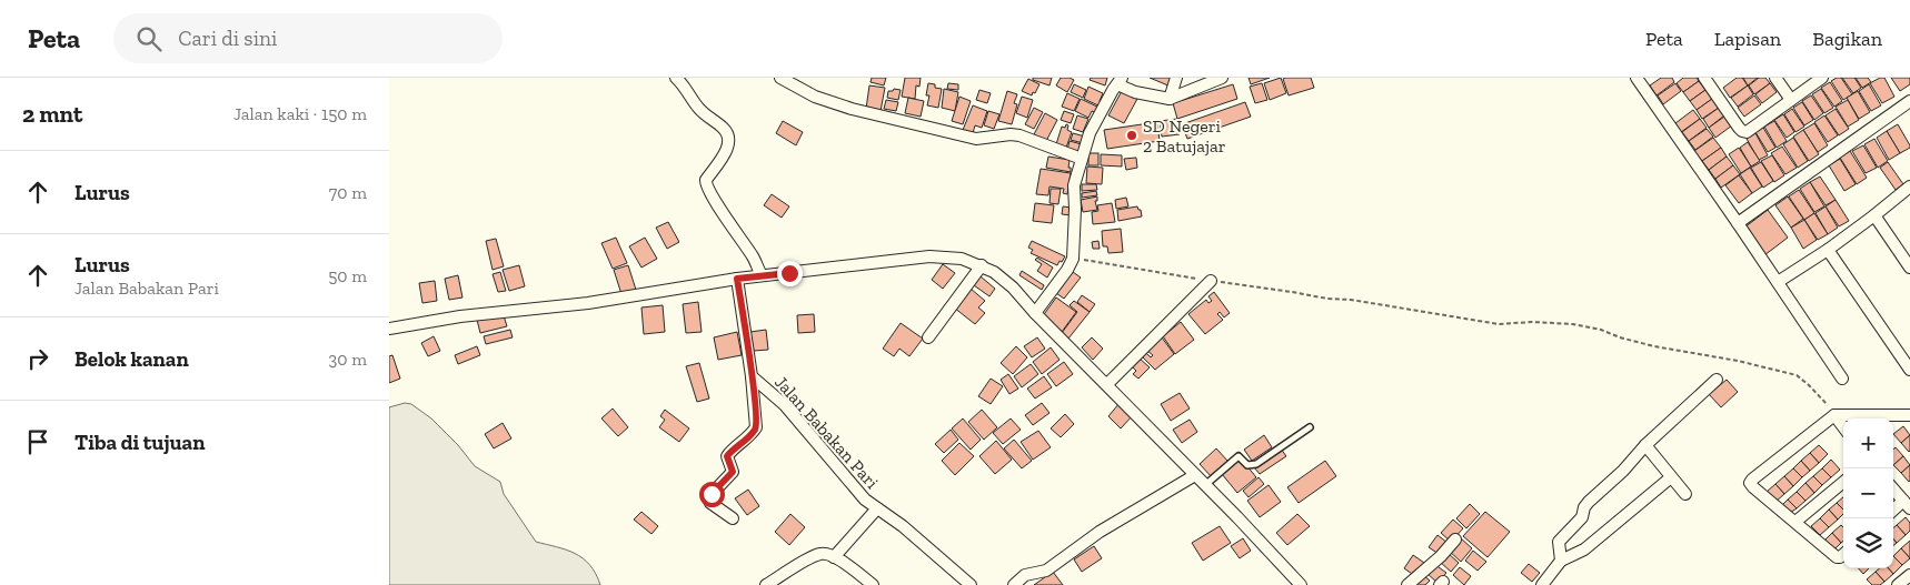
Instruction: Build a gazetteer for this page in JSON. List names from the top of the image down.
{
  "streets": {
    "street": ["Jalan Babakan Pari"]
  },
  "places": ["SD Negeri 2 Batujajar"],
  "page": {
    "header": "Peta",
    "search": "Cari di sini",
    "nav": ["Peta", "Lapisan", "Bagikan"],
    "heading": ["2 mnt", "Jalan kaki · 150 m"],
    "list": [
      ["Lurus", "70 m"],
      ["Lurus", "Jalan Babakan Pari", "50 m"],
      ["Belok kanan", "30 m"],
      "Tiba di tujuan"
    ],
    "map_buttons": ["+", "−"]
  }
}
